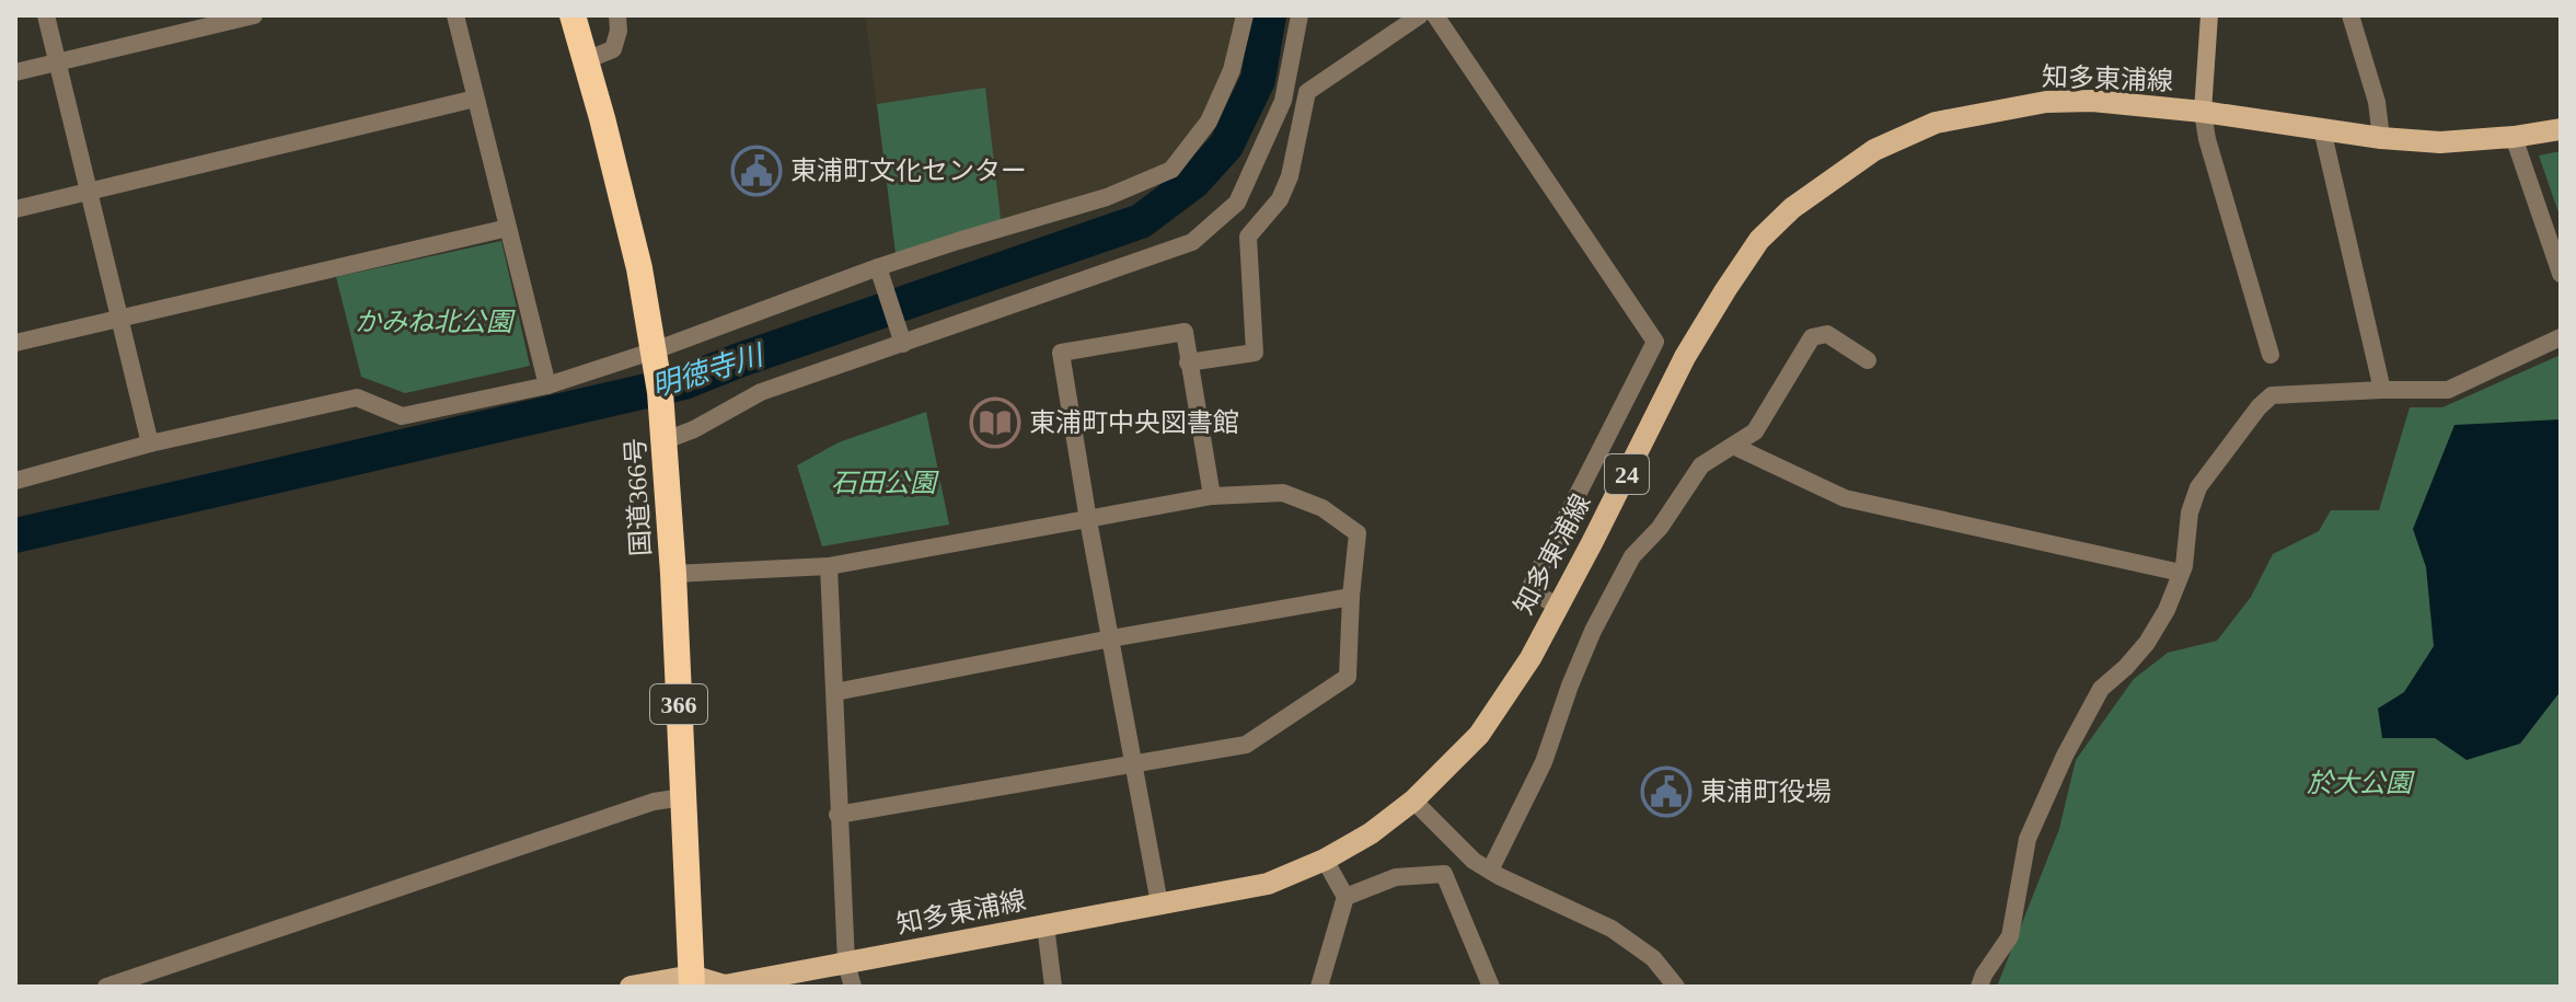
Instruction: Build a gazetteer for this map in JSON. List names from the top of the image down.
{
  "streets": {
    "highway": ["国道366号", "366"],
    "main road": ["知多東浦線", "24"]
  },
  "crossings": [
    ["知多東浦線", "国道366号"]
  ],
  "water": ["明徳寺川"],
  "parks": ["かみね北公園", "石田公園", "於大公園"],
  "places": {
    "public building": ["東浦町文化センター", "東浦町役場"],
    "library": ["東浦町中央図書館"]
  }
}
